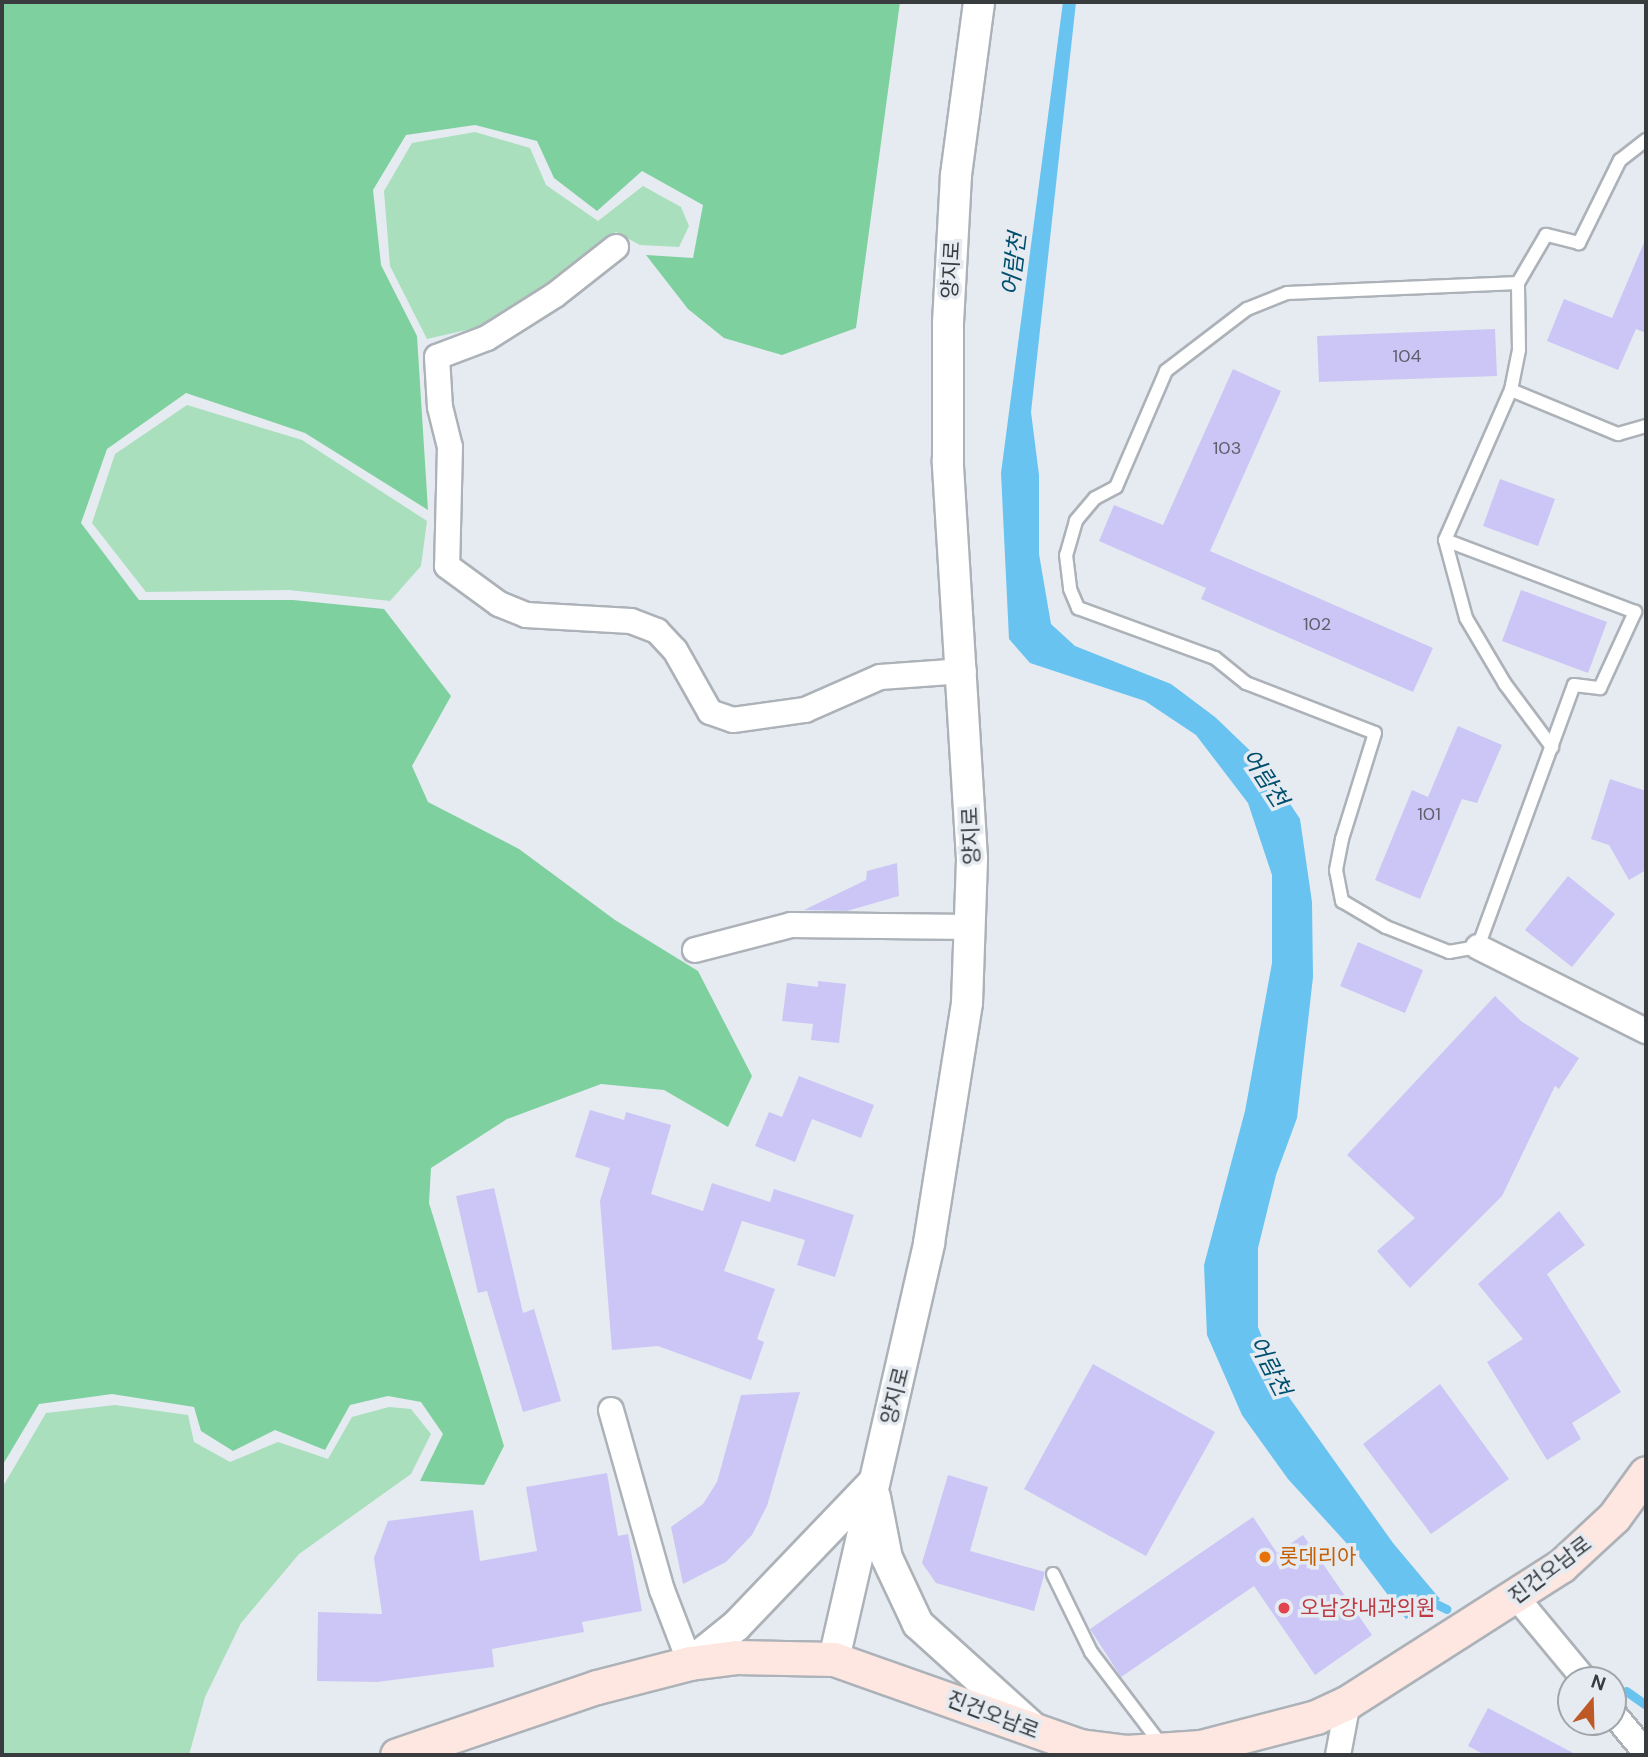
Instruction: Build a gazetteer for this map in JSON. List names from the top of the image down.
{
  "streets": {
    "main road": ["진건오남로"],
    "street": ["양지로"]
  },
  "crossings": [
    ["양지로", "진건오남로"]
  ],
  "water": ["어람천"],
  "places": ["롯데리아", "오남강내과의원"],
  "house_numbers": [
    "104",
    "103",
    "102",
    "101"
  ],
  "north": "top"
}
